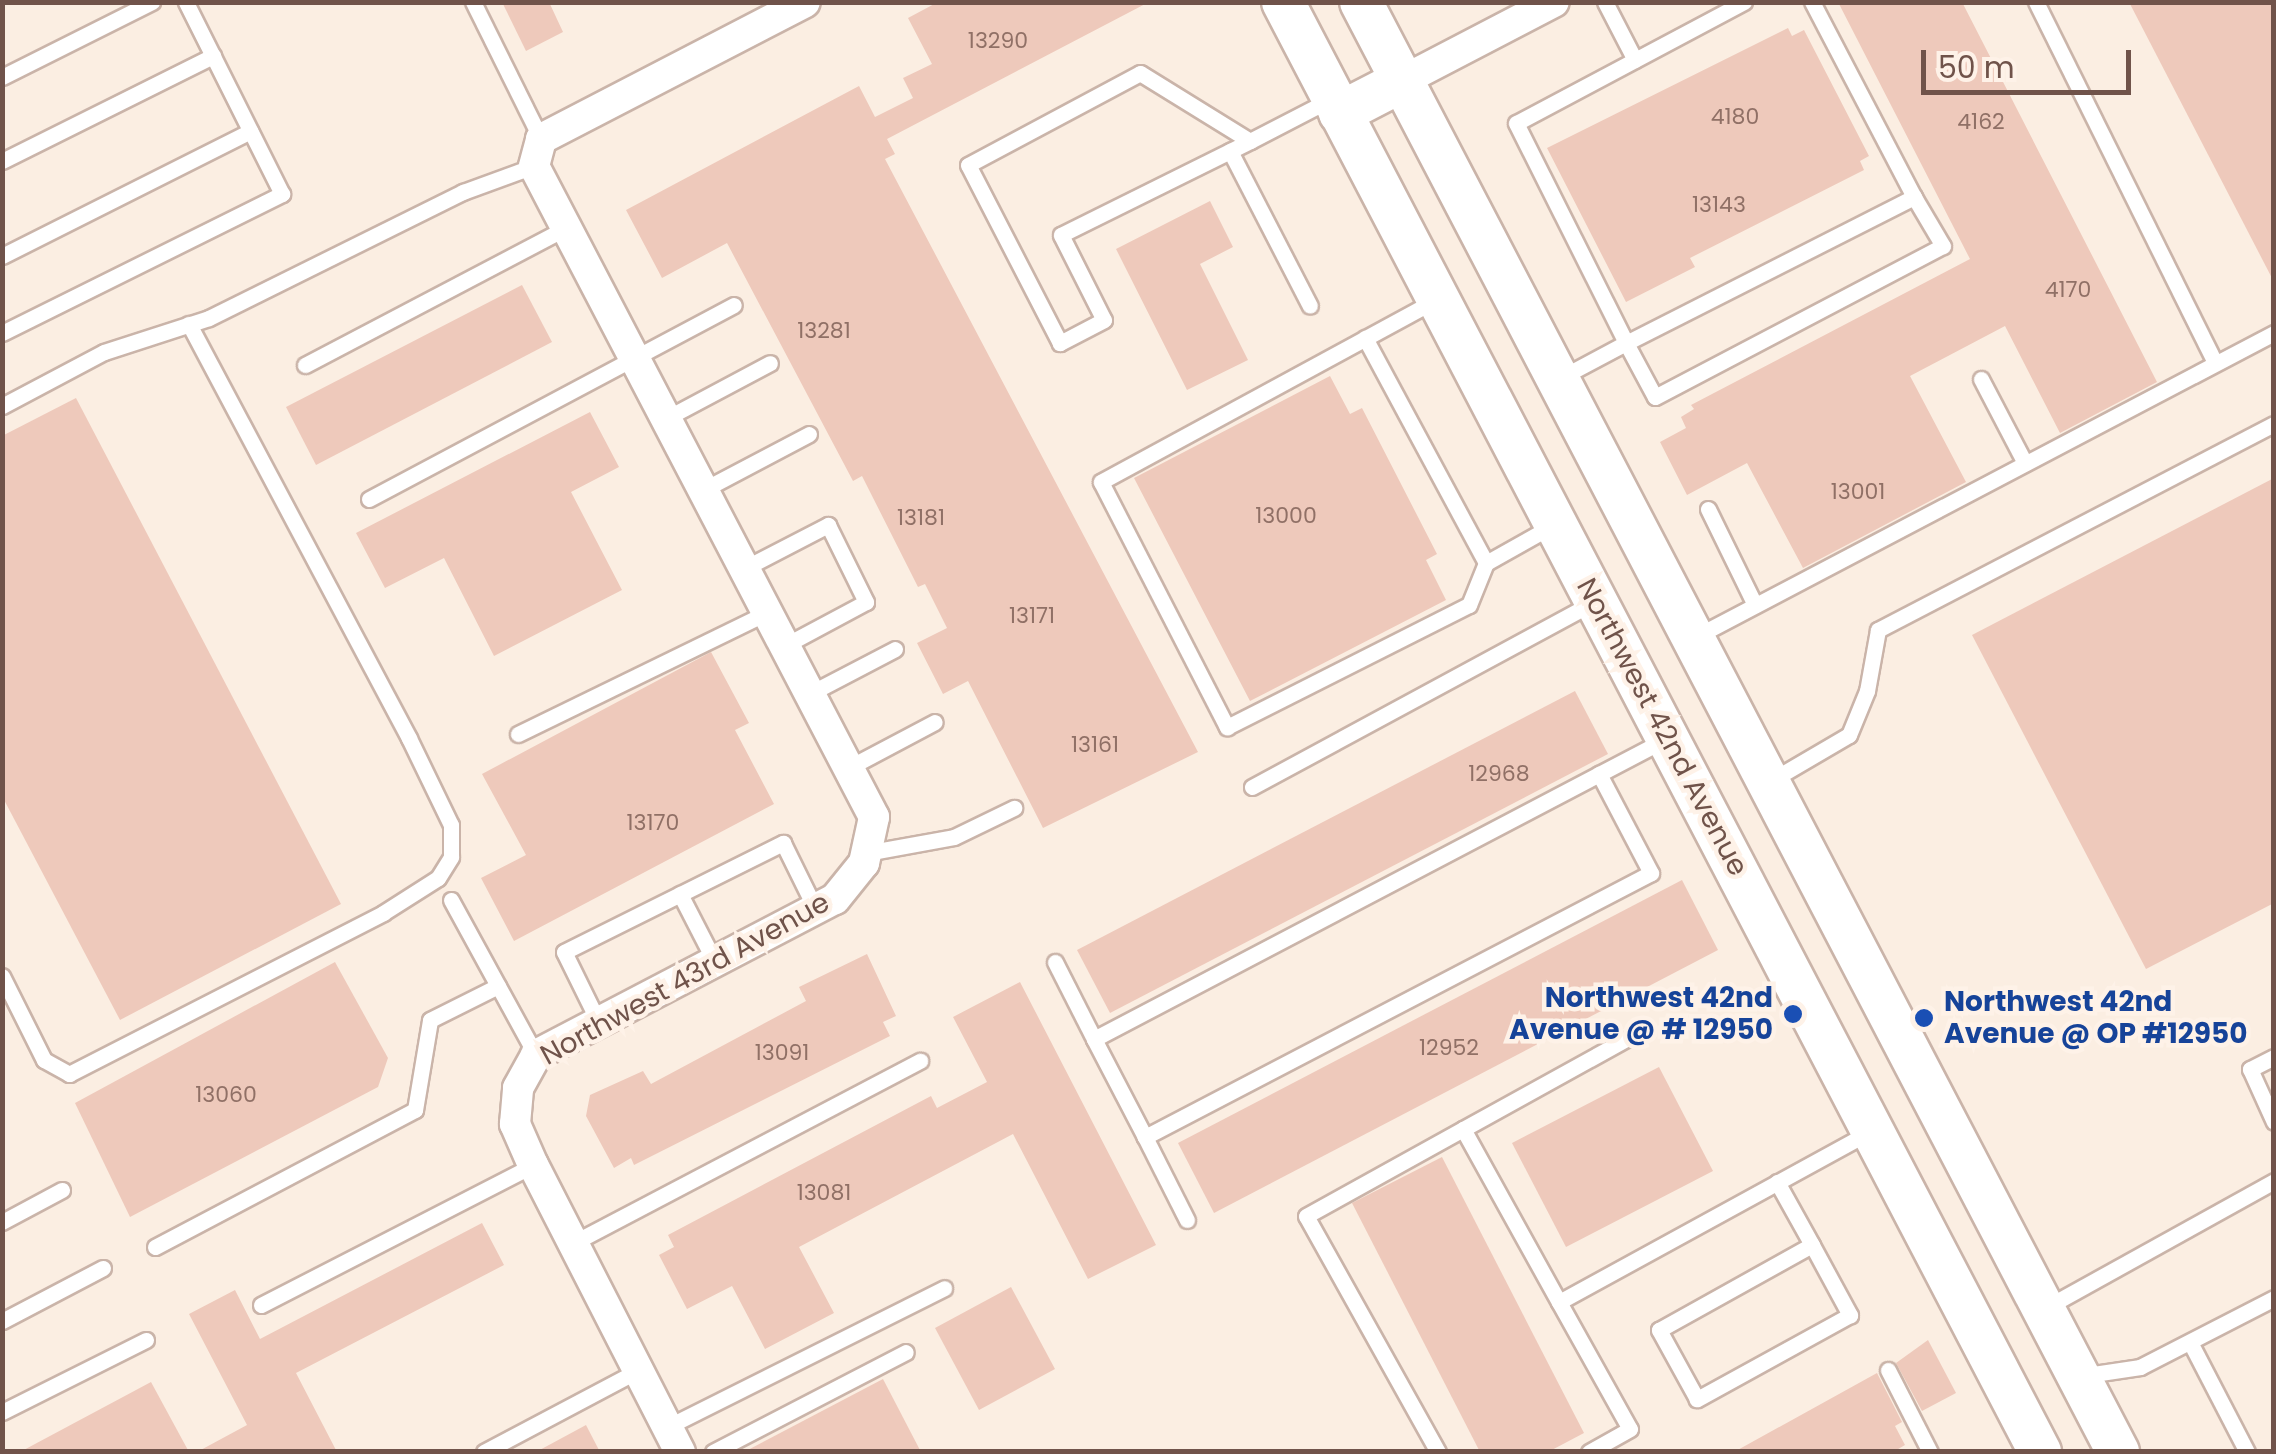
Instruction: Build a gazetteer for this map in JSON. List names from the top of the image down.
{
  "streets": {
    "main road": ["Northwest 42nd Avenue"],
    "street": ["Northwest 43rd Avenue"]
  },
  "places": ["Northwest 42nd Avenue @ # 12950", "Northwest 42nd Avenue @ OP #12950"],
  "house_numbers": [
    "13290",
    "4180",
    "4162",
    "13143",
    "4170",
    "13281",
    "13001",
    "13000",
    "13181",
    "13171",
    "13161",
    "12968",
    "13170",
    "12952",
    "13091",
    "13060",
    "13081"
  ],
  "scale_bar": "50 m"
}
